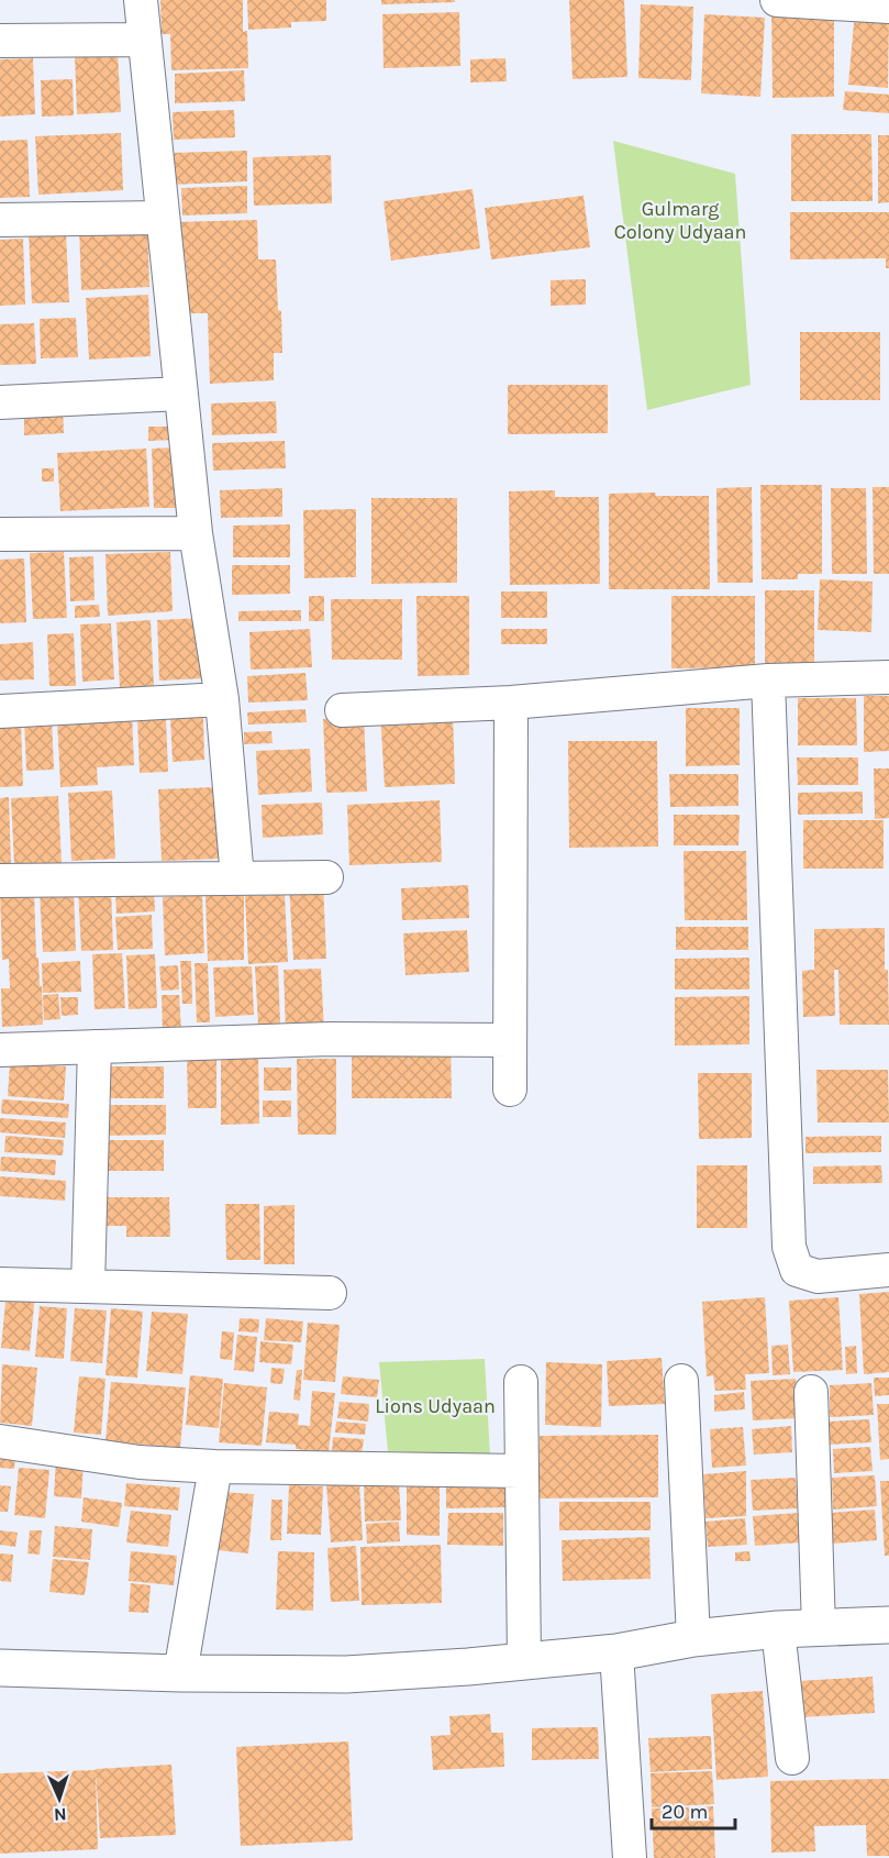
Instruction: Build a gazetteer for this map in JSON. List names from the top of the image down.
{
  "parks": ["Gulmarg Colony Udyaan", "Lions Udyaan"],
  "scale_bar": "20 m",
  "north": "bottom"
}
